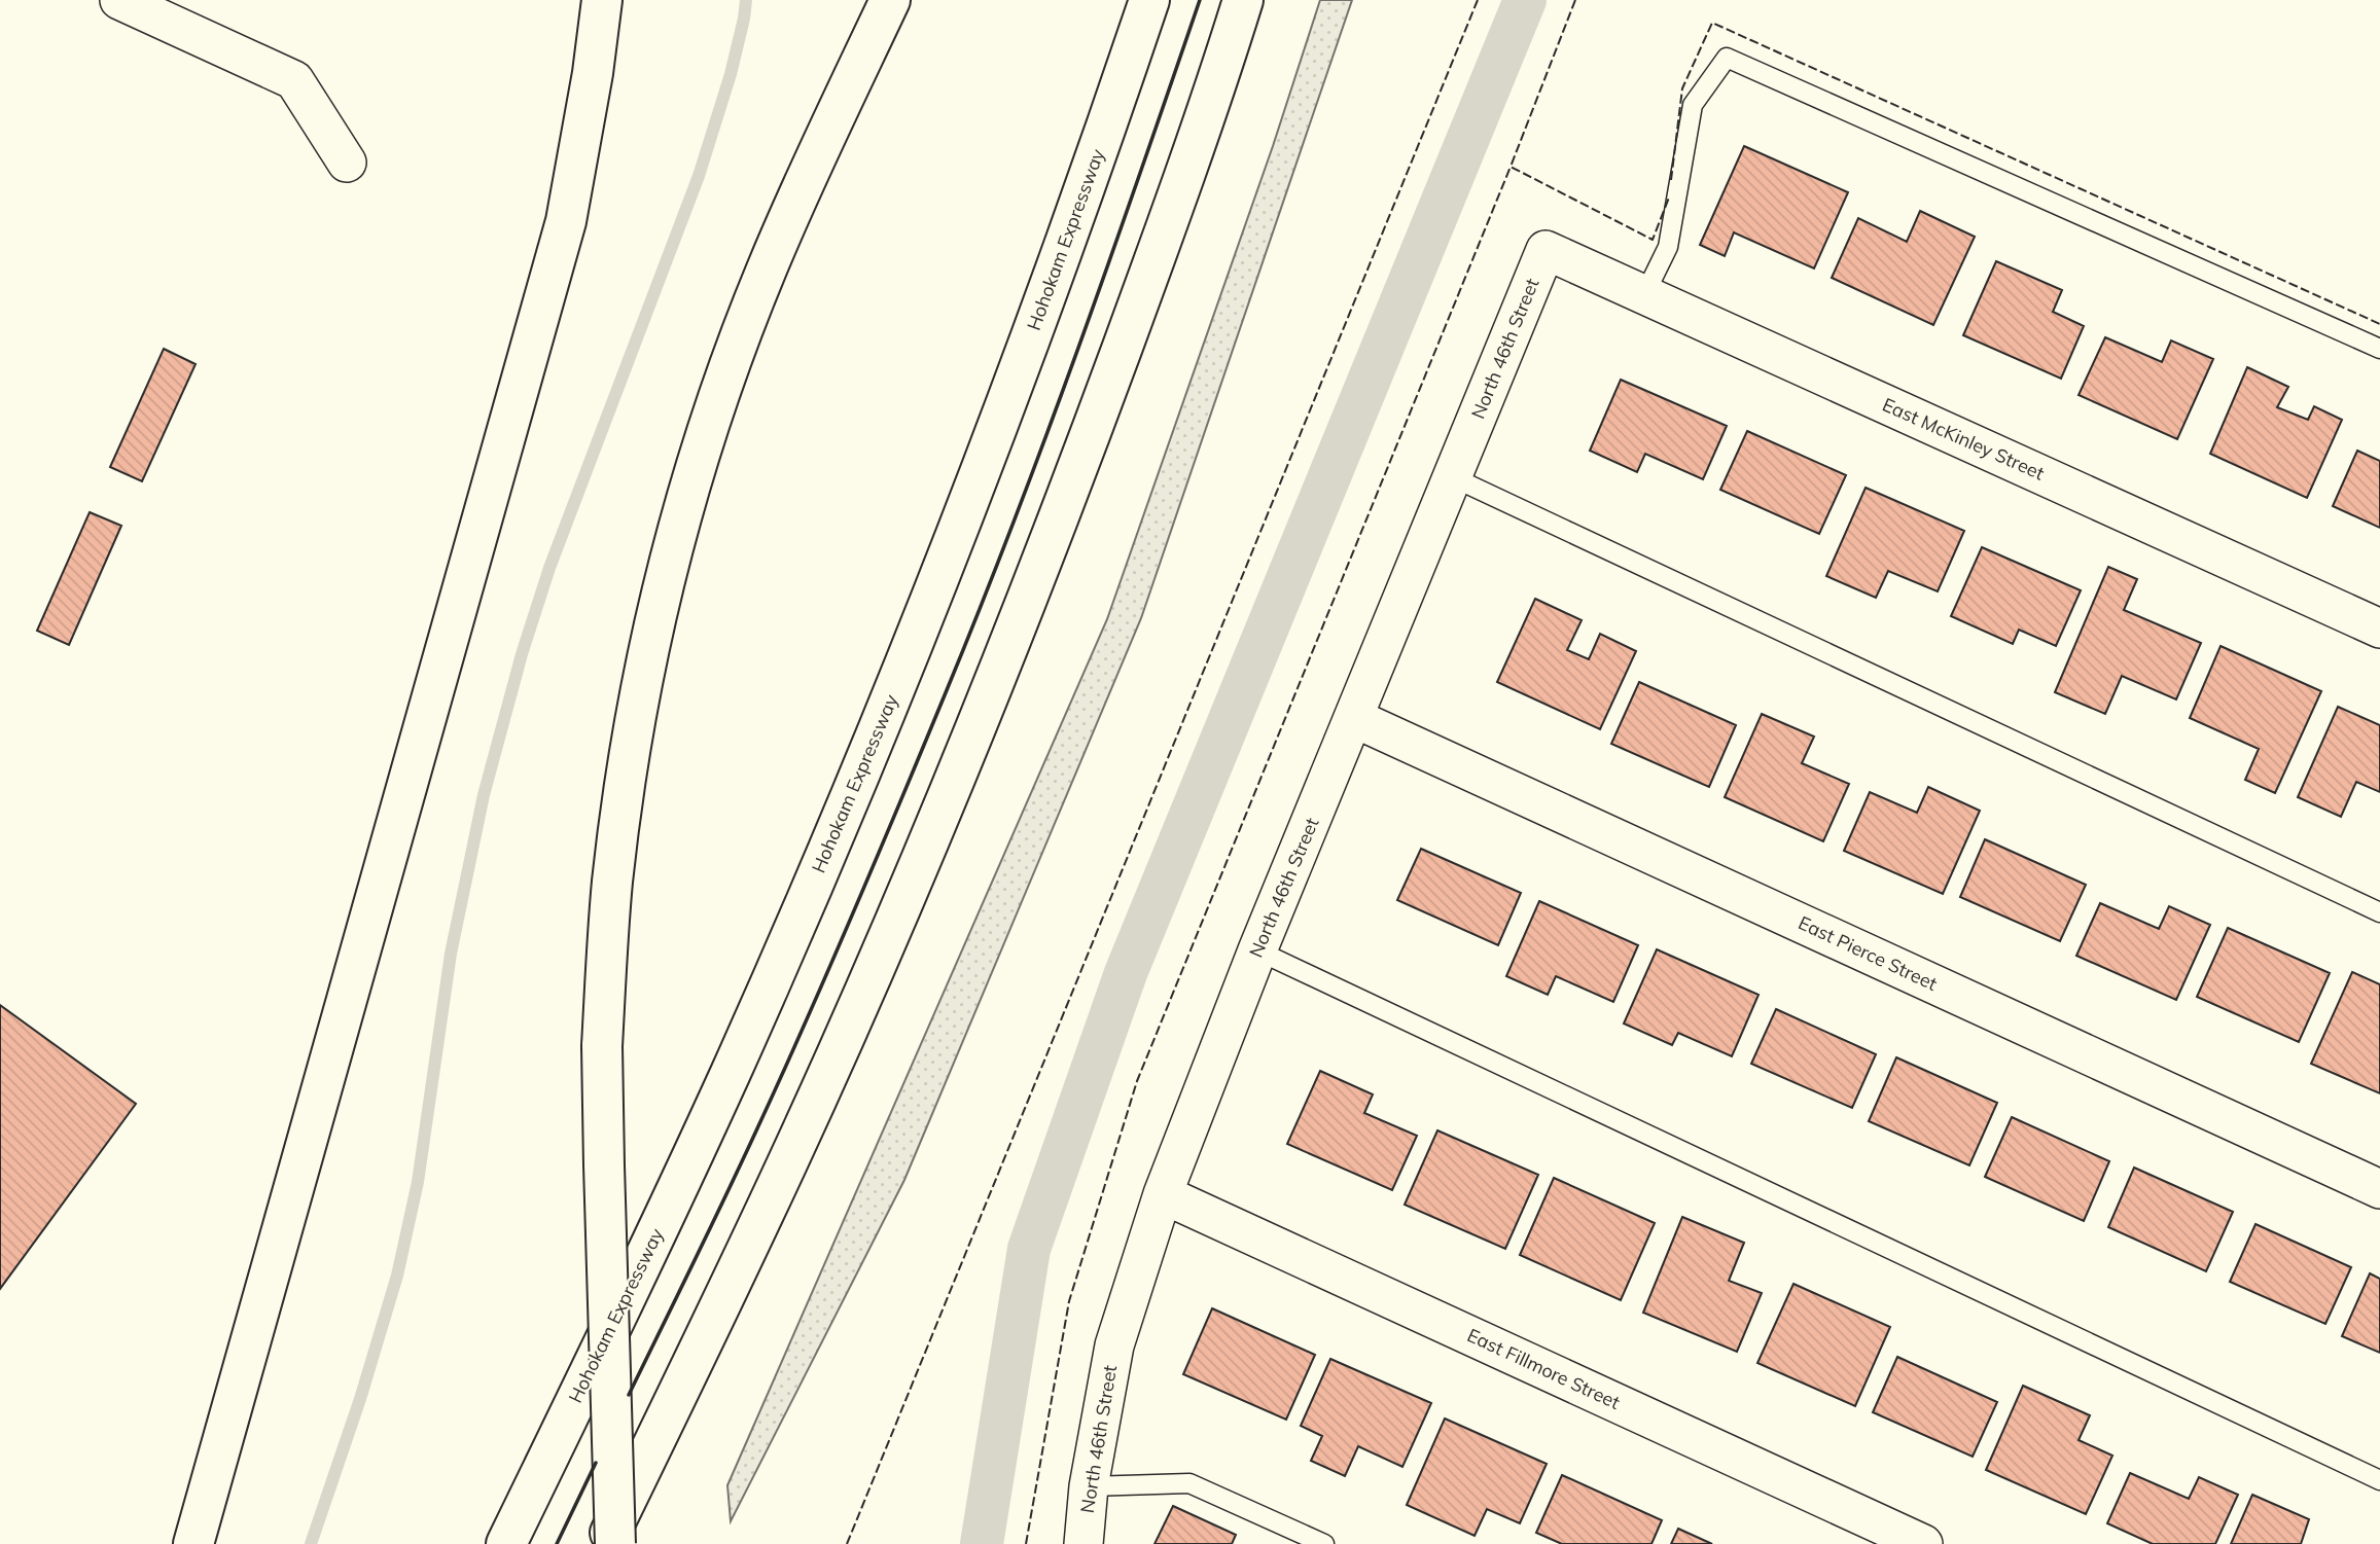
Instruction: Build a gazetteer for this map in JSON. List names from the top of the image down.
{
  "streets": {
    "highway": ["Hohokam Expressway"],
    "street": [
      "North 46th Street",
      "East McKinley Street",
      "East Pierce Street",
      "East Fillmore Street"
    ]
  },
  "crossings": [
    ["North 46th Street", "East McKinley Street"],
    ["North 46th Street", "East Pierce Street"],
    ["North 46th Street", "East Fillmore Street"]
  ]
}
